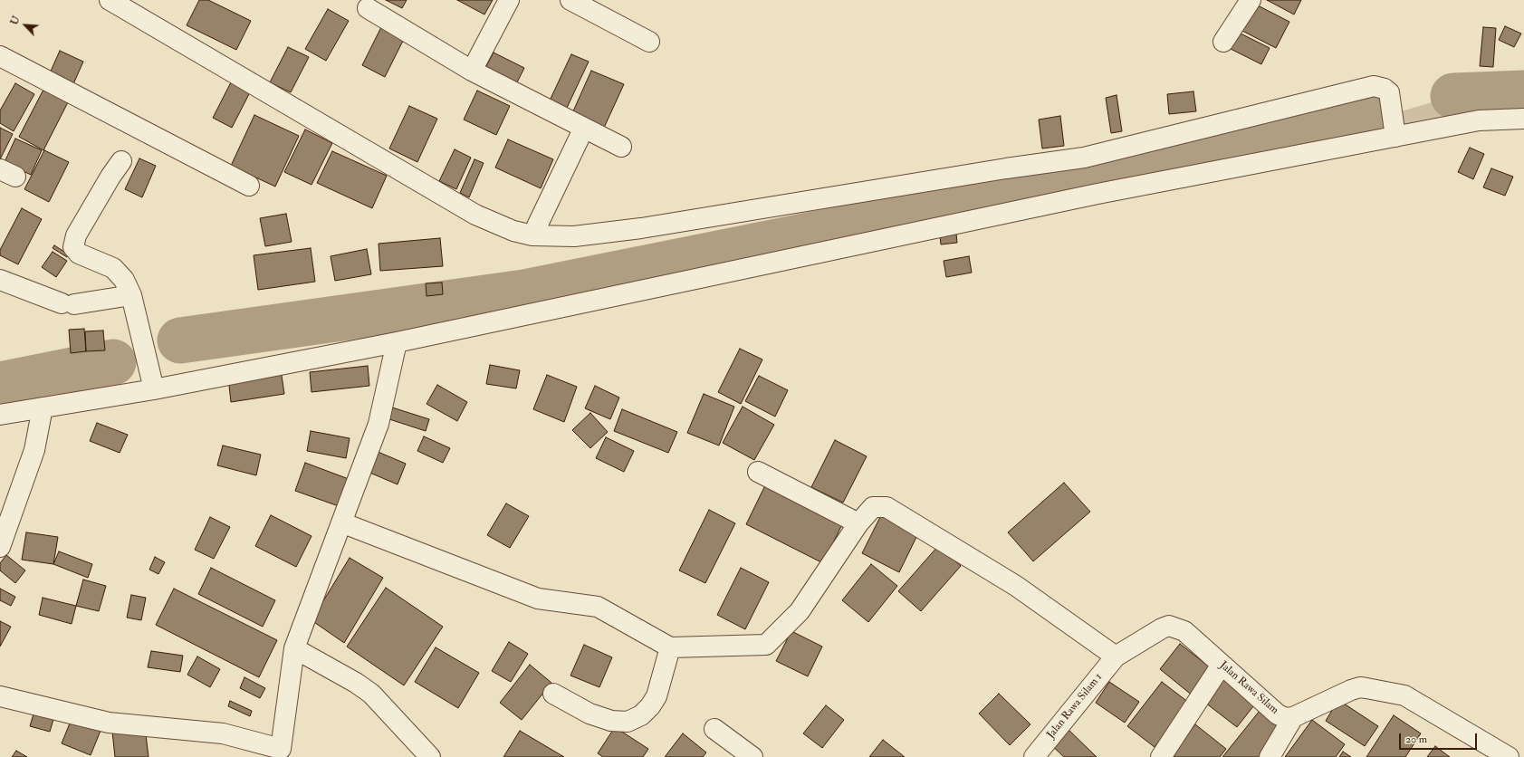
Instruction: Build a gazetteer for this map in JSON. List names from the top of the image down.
{
  "streets": {
    "street": ["Jalan Rawa Silam", "Jalan Rawa Silam 1"]
  },
  "crossings": [
    ["Jalan Rawa Silam", "Jalan Rawa Silam 1"]
  ],
  "scale_bar": "20 m",
  "north": "top left"
}
